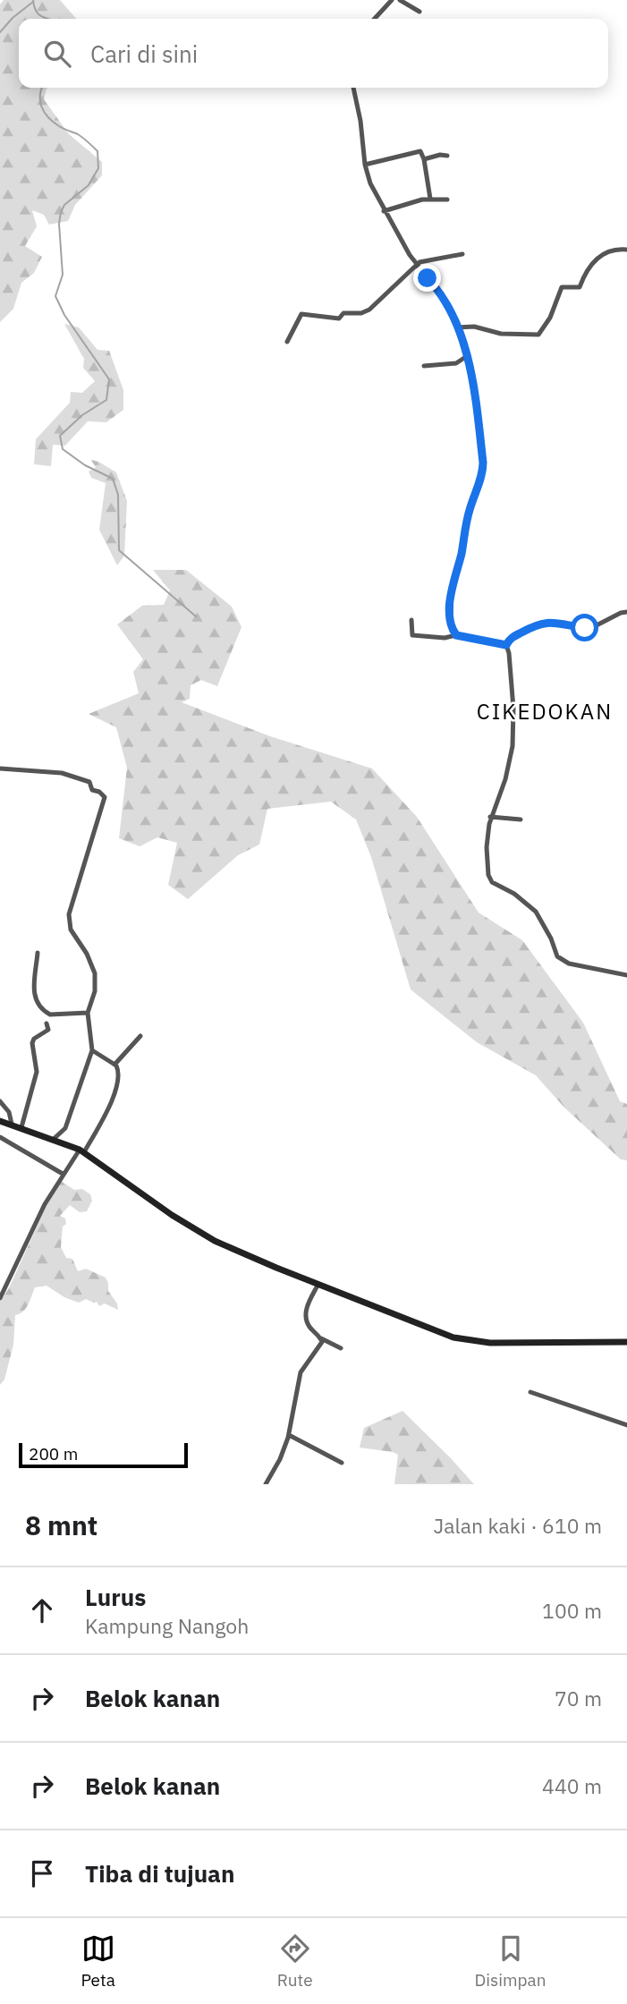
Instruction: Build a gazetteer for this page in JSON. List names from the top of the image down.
{
  "districts": ["CIKEDOKAN"],
  "scale_bar": "200 m",
  "page": {
    "search": "Cari di sini",
    "scale": "200 m",
    "heading": ["8 mnt", "Jalan kaki · 610 m"],
    "list": [
      ["Lurus", "Kampung Nangoh", "100 m"],
      ["Belok kanan", "70 m"],
      ["Belok kanan", "440 m"],
      "Tiba di tujuan"
    ],
    "nav": ["Peta", "Rute", "Disimpan"]
  }
}
